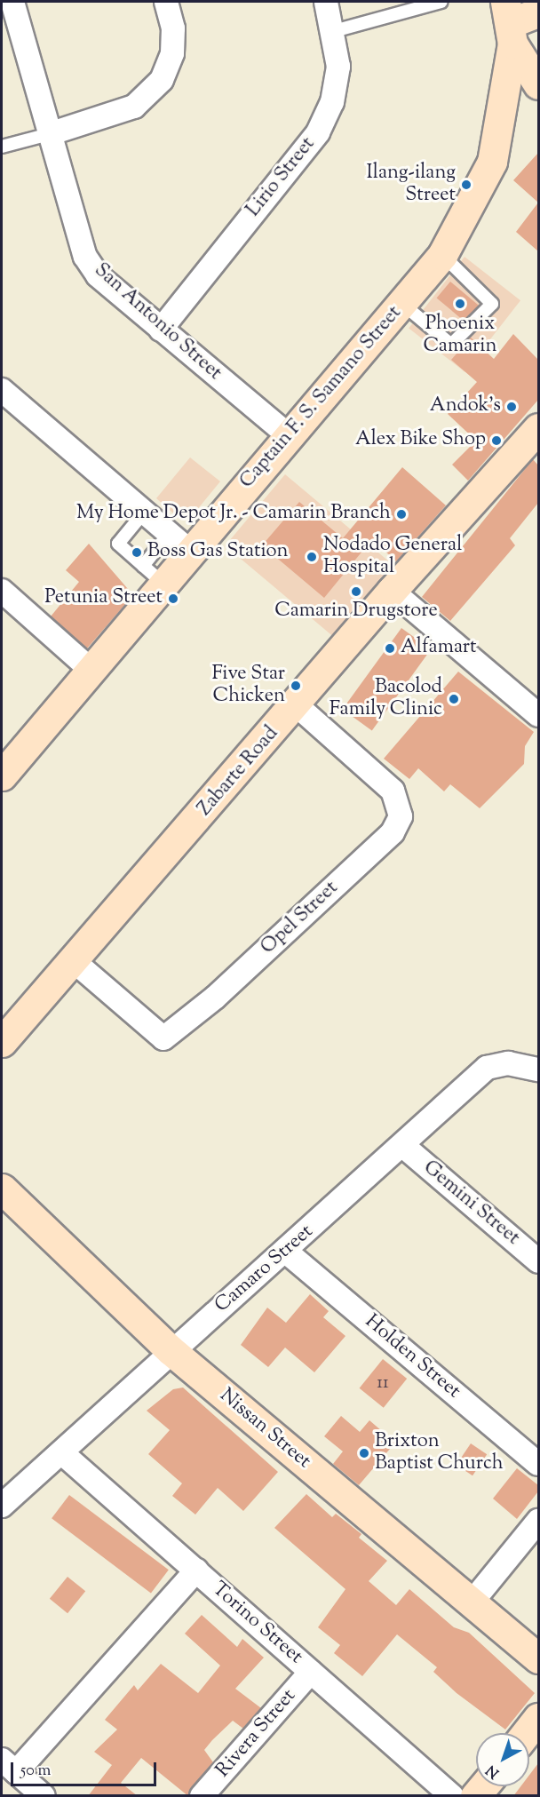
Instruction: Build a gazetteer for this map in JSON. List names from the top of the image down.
{
  "streets": {
    "main road": ["Captain F. S. Samano Street", "Zabarte Road", "Nissan Street"],
    "street": [
      "Lirio Street",
      "San Antonio Street",
      "Opel Street",
      "Gemini Street",
      "Camaro Street",
      "Holden Street",
      "Torino Street",
      "Rivera Street"
    ]
  },
  "crossings": [
    ["Lirio Street", "San Antonio Street"],
    ["San Antonio Street", "Captain F. S. Samano Street"],
    ["Zabarte Road", "Opel Street"],
    ["Gemini Street", "Camaro Street"],
    ["Camaro Street", "Holden Street"],
    ["Camaro Street", "Nissan Street"],
    ["Camaro Street", "Torino Street"],
    ["Torino Street", "Rivera Street"]
  ],
  "places": [
    "Ilang-ilang Street",
    "Phoenix Camarin",
    "Andok's",
    "Alex Bike Shop",
    "My Home Depot Jr. - Camarin Branch",
    "Boss Gas Station",
    "Nodado General Hospital",
    "Camarin Drugstore",
    "Petunia Street",
    "Alfamart",
    "Five Star Chicken",
    "Bacolod Family Clinic",
    "Brixton Baptist Church"
  ],
  "house_numbers": ["11"],
  "scale_bar": "50 m",
  "north": "bottom left"
}
